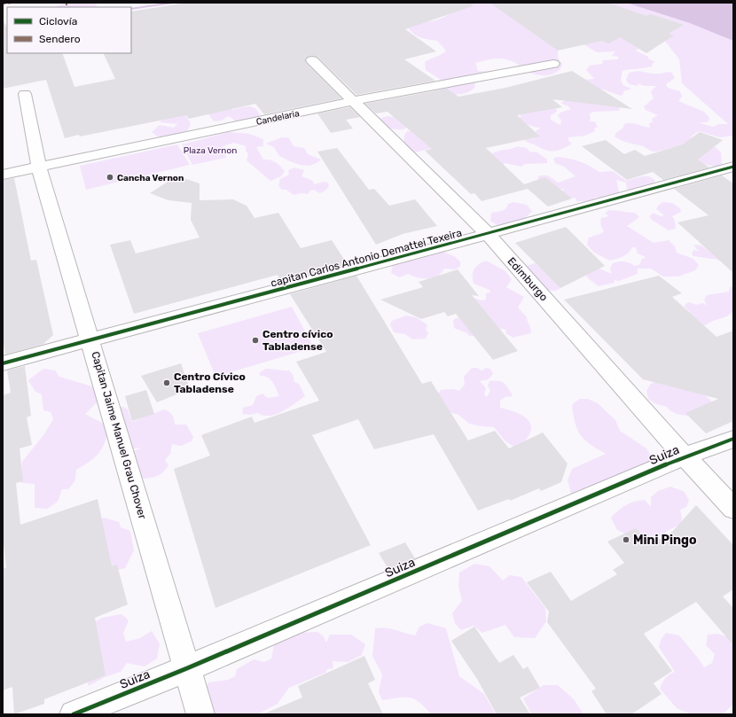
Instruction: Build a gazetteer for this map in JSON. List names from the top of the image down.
{
  "streets": {
    "street": [
      "Candelaria",
      "capitan Carlos Antonio Demattei Texeira",
      "Edimburgo",
      "Capitan Jaime Manuel Grau Chover",
      "Suiza"
    ]
  },
  "crossings": [
    ["Candelaria", "Edimburgo"],
    ["Candelaria", "Capitan Jaime Manuel Grau Chover"],
    ["capitan Carlos Antonio Demattei Texeira", "Edimburgo"],
    ["capitan Carlos Antonio Demattei Texeira", "Capitan Jaime Manuel Grau Chover"],
    ["Edimburgo", "Suiza"],
    ["Capitan Jaime Manuel Grau Chover", "Suiza"]
  ],
  "parks": ["Plaza Vernon"],
  "places": [
    "Cancha Vernon",
    "Centro cívico Tabladense",
    "Centro Cívico Tabladense",
    "Mini Pingo"
  ],
  "legend": ["Ciclovía", "Sendero"]
}
